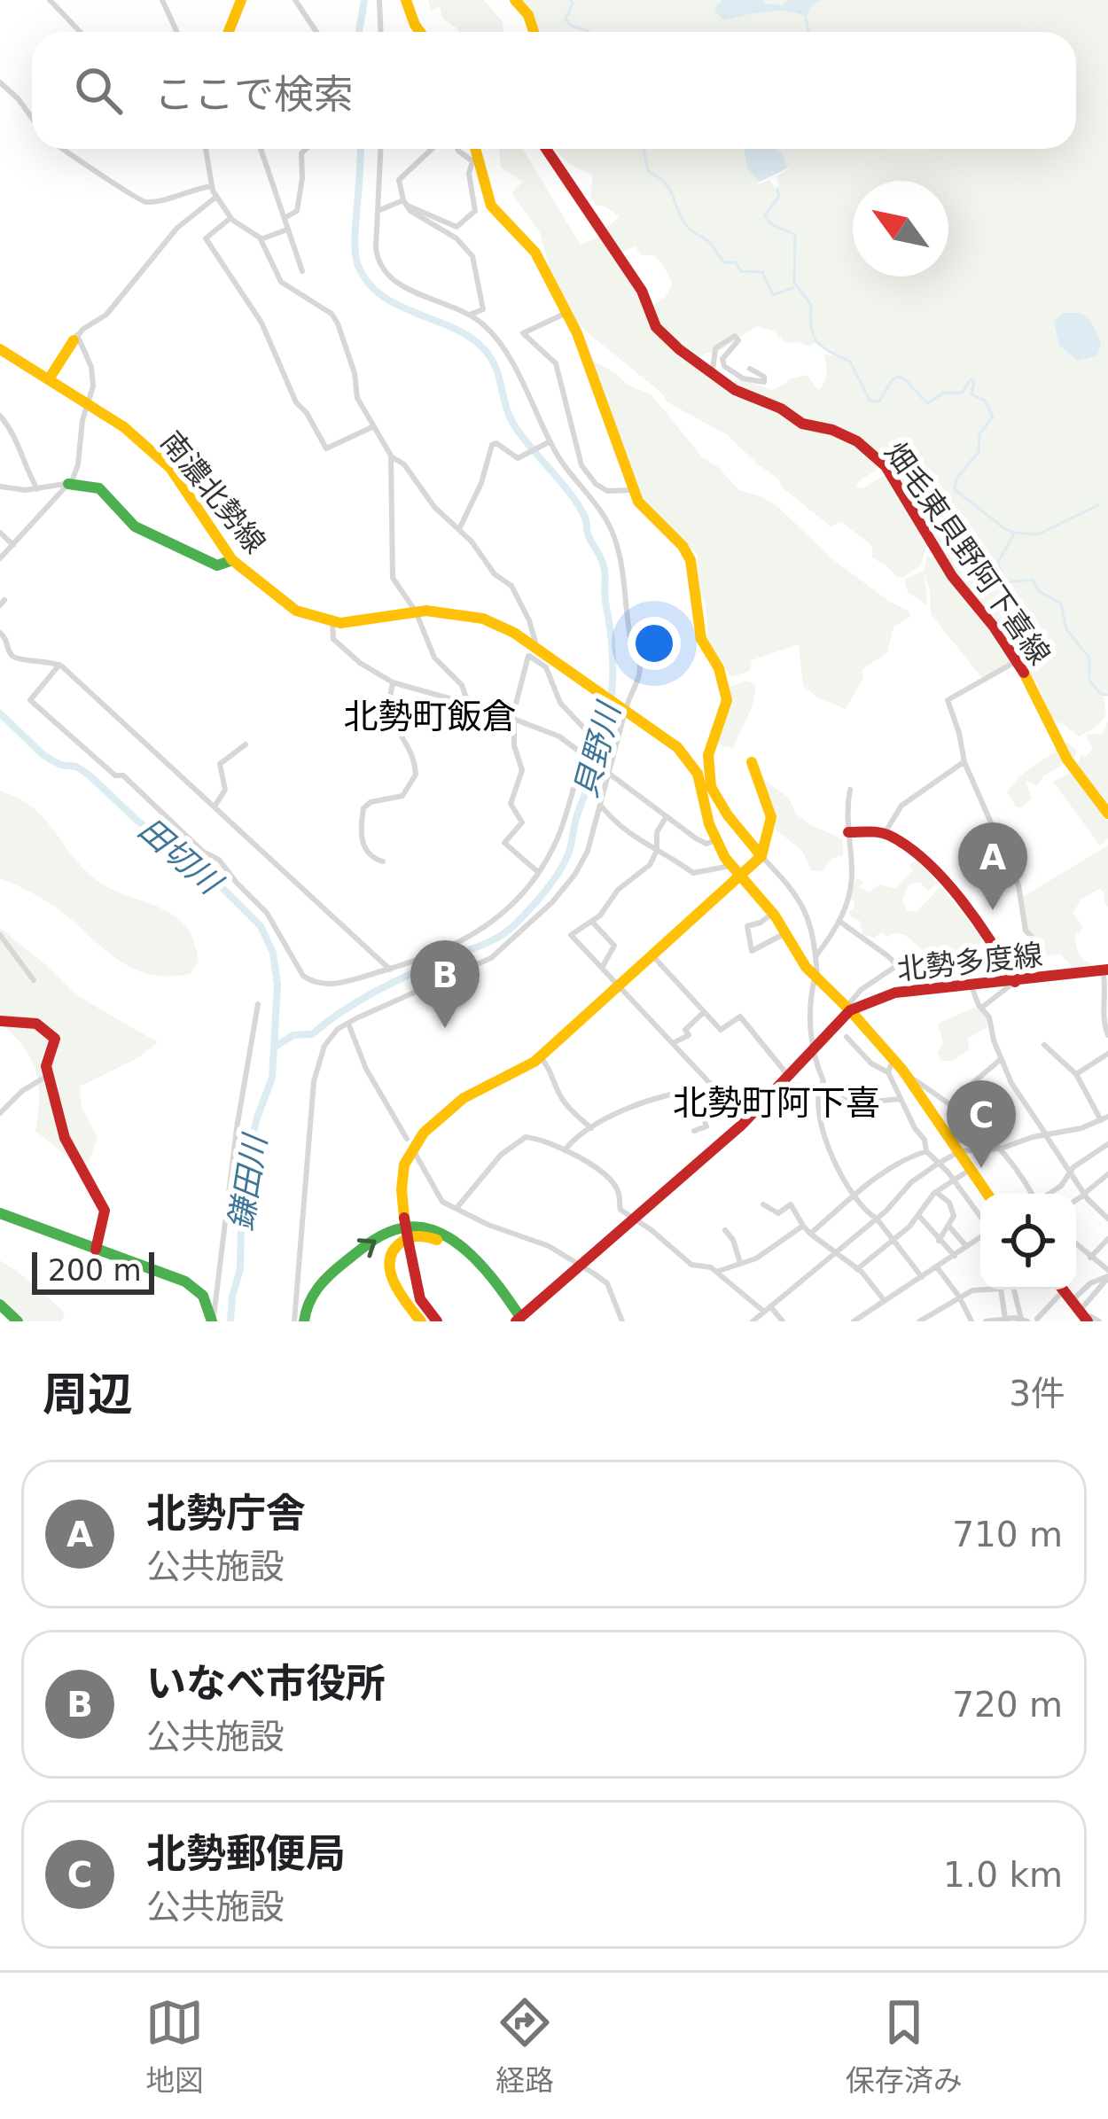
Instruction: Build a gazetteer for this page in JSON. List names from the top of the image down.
{
  "streets": {
    "main road": ["南濃北勢線", "畑毛東貝野阿下喜線", "北勢多度線"]
  },
  "crossings": [
    ["南濃北勢線", "北勢多度線"]
  ],
  "districts": ["北勢町飯倉", "北勢町阿下喜"],
  "water": ["貝野川", "田切川", "鎌田川"],
  "scale_bar": "200 m",
  "north": "top left",
  "page": {
    "search": "ここで検索",
    "pins": ["A", "B", "C"],
    "scale": "200 m",
    "heading": ["周辺", "3件"],
    "list": [
      {
        "mark": "A",
        "name": "北勢庁舎",
        "note": "公共施設",
        "value": "710 m"
      },
      {
        "mark": "B",
        "name": "いなべ市役所",
        "note": "公共施設",
        "value": "720 m"
      },
      {
        "mark": "C",
        "name": "北勢郵便局",
        "note": "公共施設",
        "value": "1.0 km"
      }
    ],
    "nav": ["地図", "経路", "保存済み"]
  }
}
